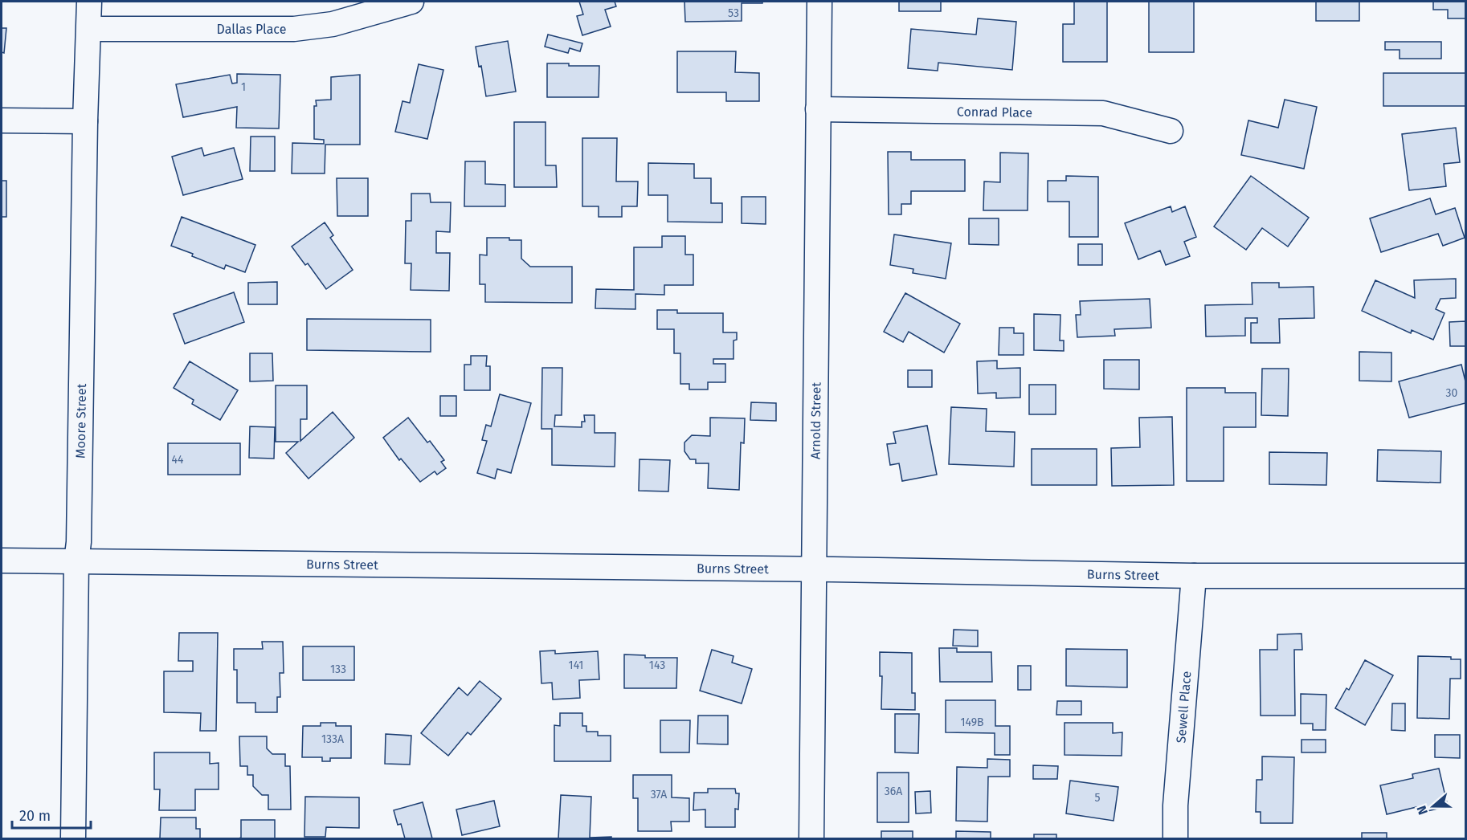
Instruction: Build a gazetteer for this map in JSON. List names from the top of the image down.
{
  "streets": {
    "street": [
      "Dallas Place",
      "Conrad Place",
      "Moore Street",
      "Arnold Street",
      "Burns Street",
      "Sewell Place"
    ]
  },
  "crossings": [
    ["Dallas Place", "Moore Street"],
    ["Conrad Place", "Arnold Street"],
    ["Moore Street", "Burns Street"],
    ["Arnold Street", "Burns Street"],
    ["Burns Street", "Sewell Place"]
  ],
  "house_numbers": [
    "53",
    "1",
    "30",
    "44",
    "141",
    "143",
    "133",
    "149B",
    "133A",
    "36A",
    "37A",
    "5"
  ],
  "scale_bar": "20 m",
  "north": "left"
}
